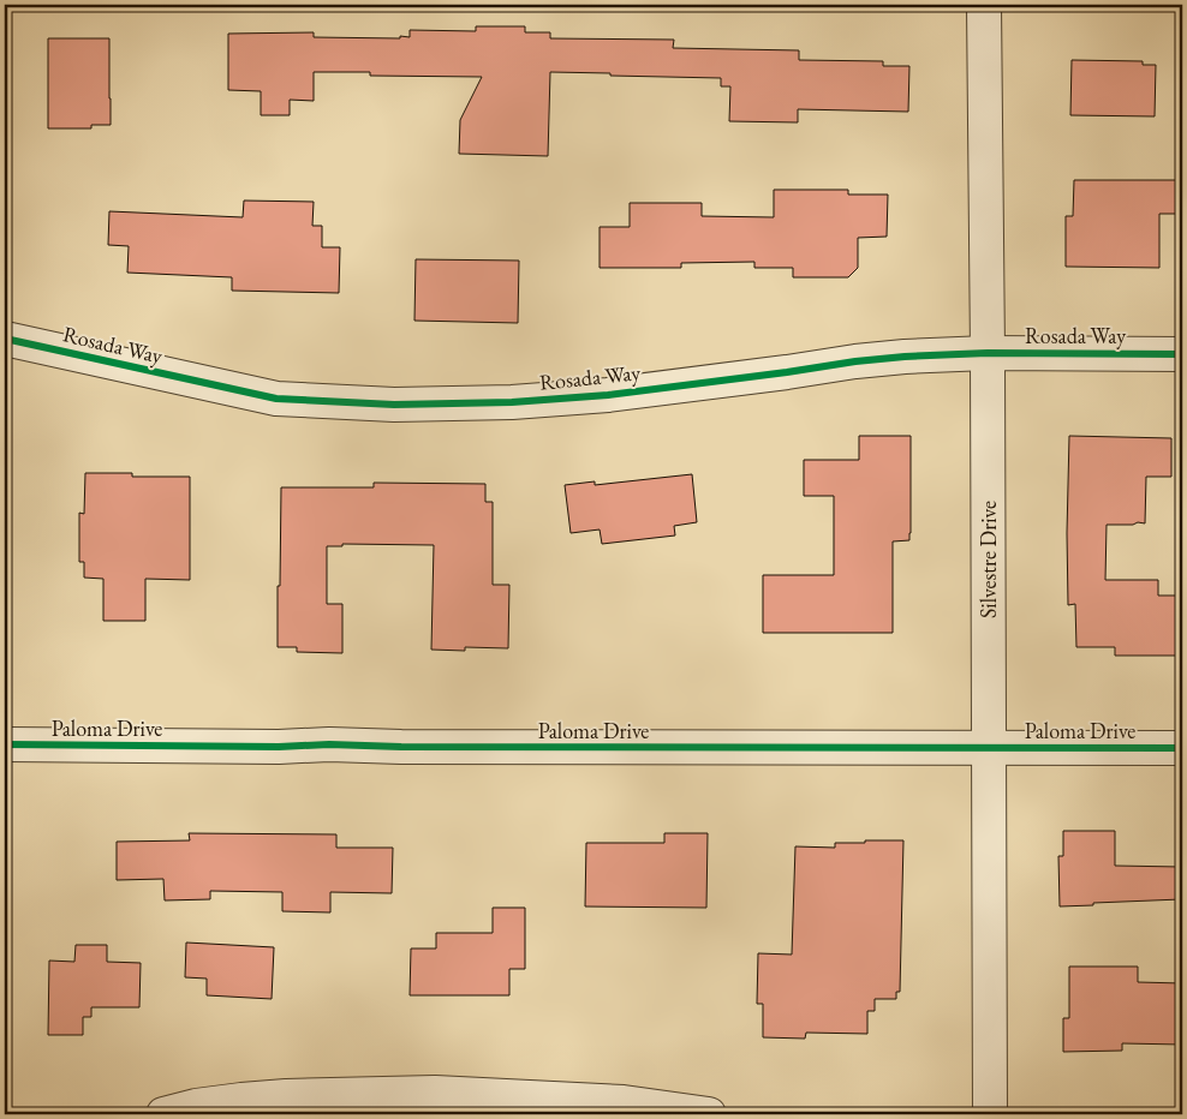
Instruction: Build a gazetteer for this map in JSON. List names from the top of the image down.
{
  "streets": {
    "street": ["Rosada Way", "Silvestre Drive", "Paloma Drive"]
  },
  "crossings": [
    ["Rosada Way", "Silvestre Drive"],
    ["Silvestre Drive", "Paloma Drive"]
  ]
}
